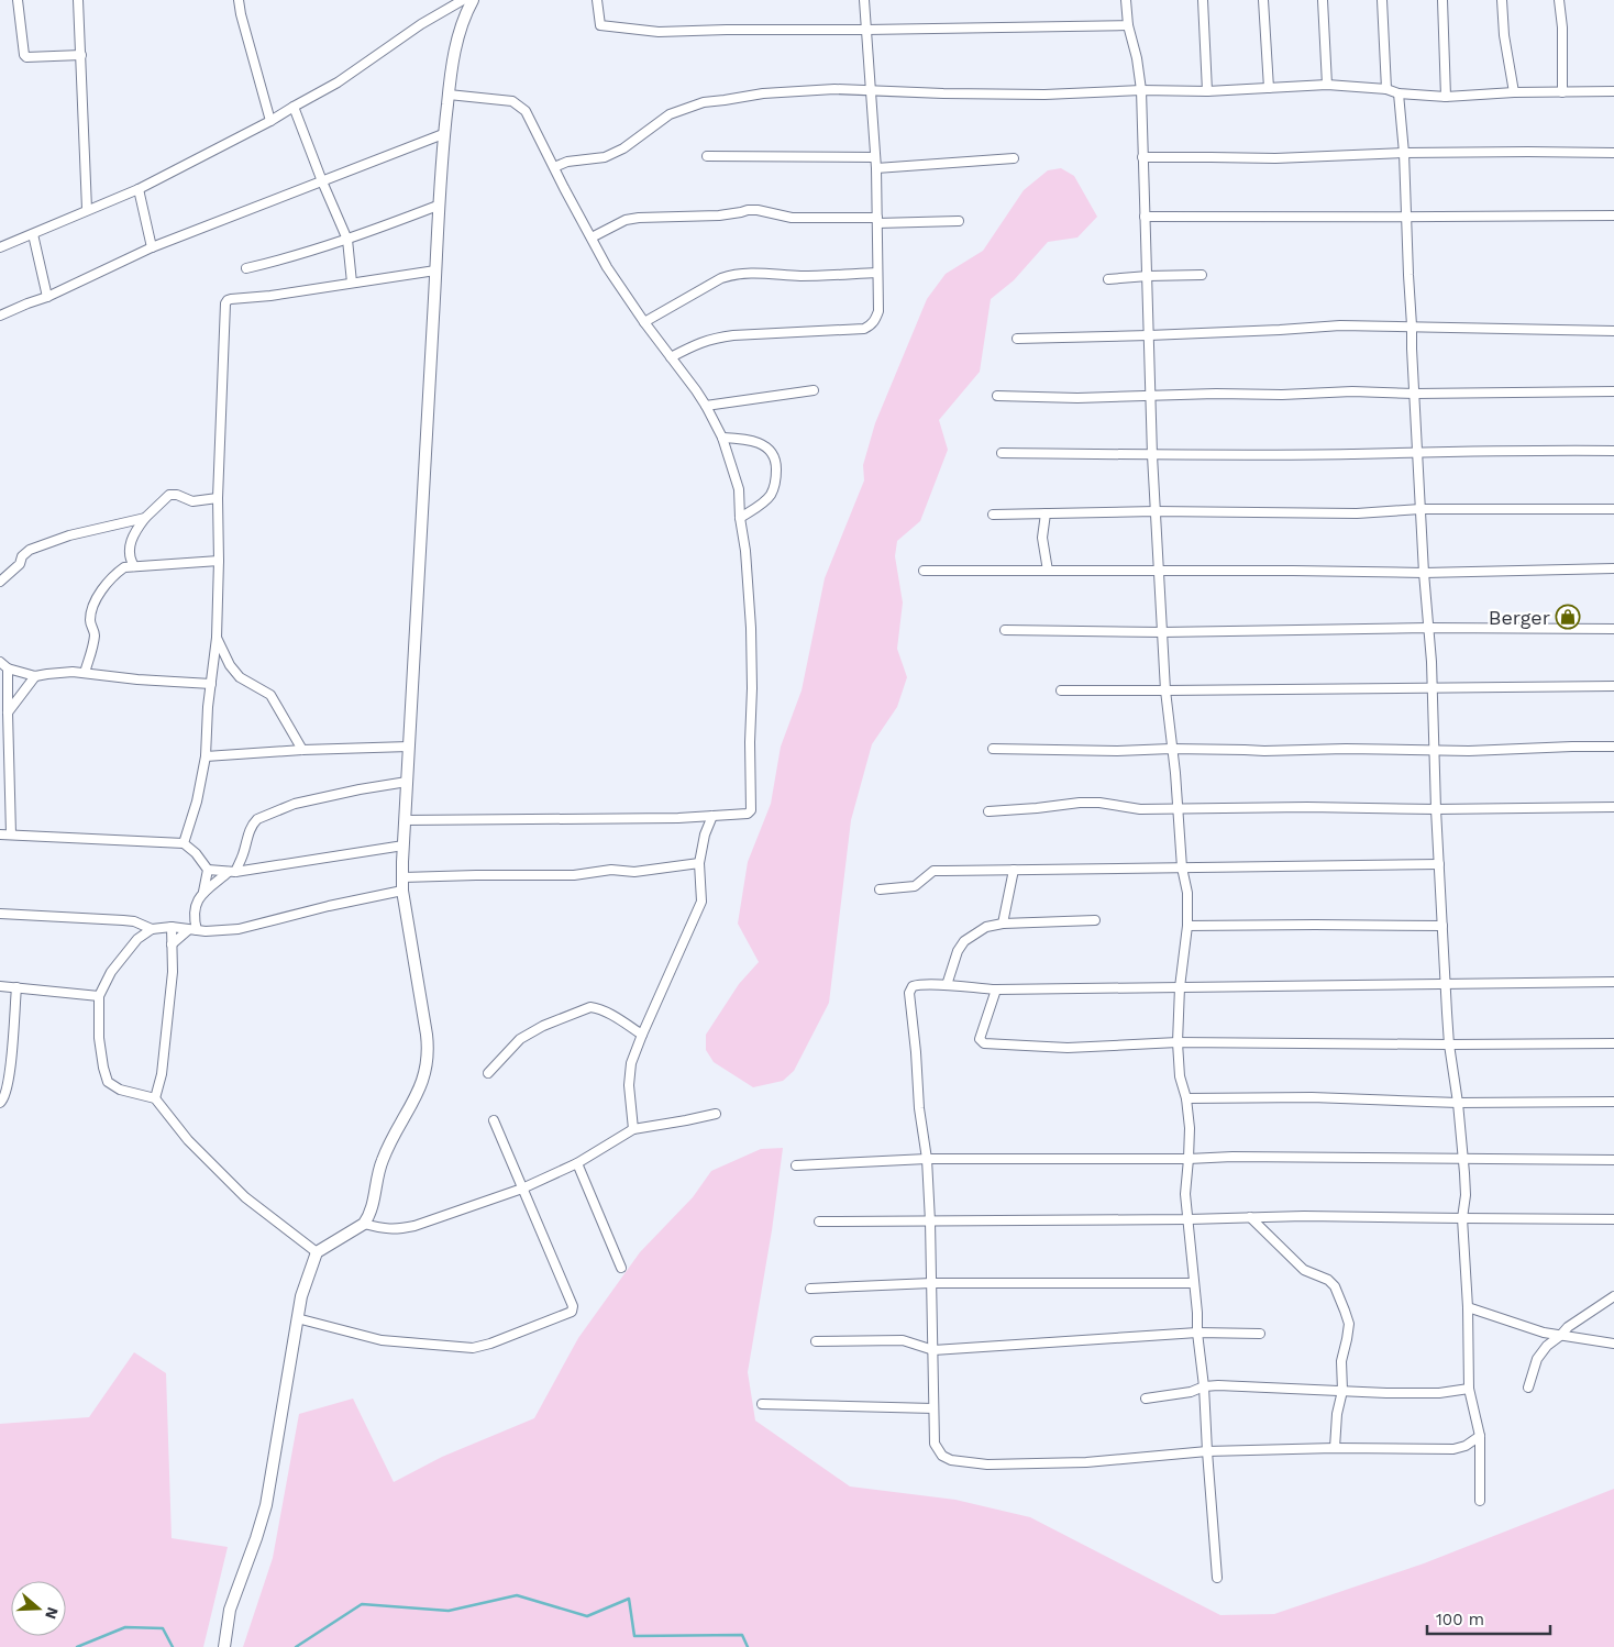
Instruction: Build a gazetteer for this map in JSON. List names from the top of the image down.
{
  "places": {
    "shop": ["Berger"]
  },
  "scale_bar": "100 m",
  "north": "right"
}
